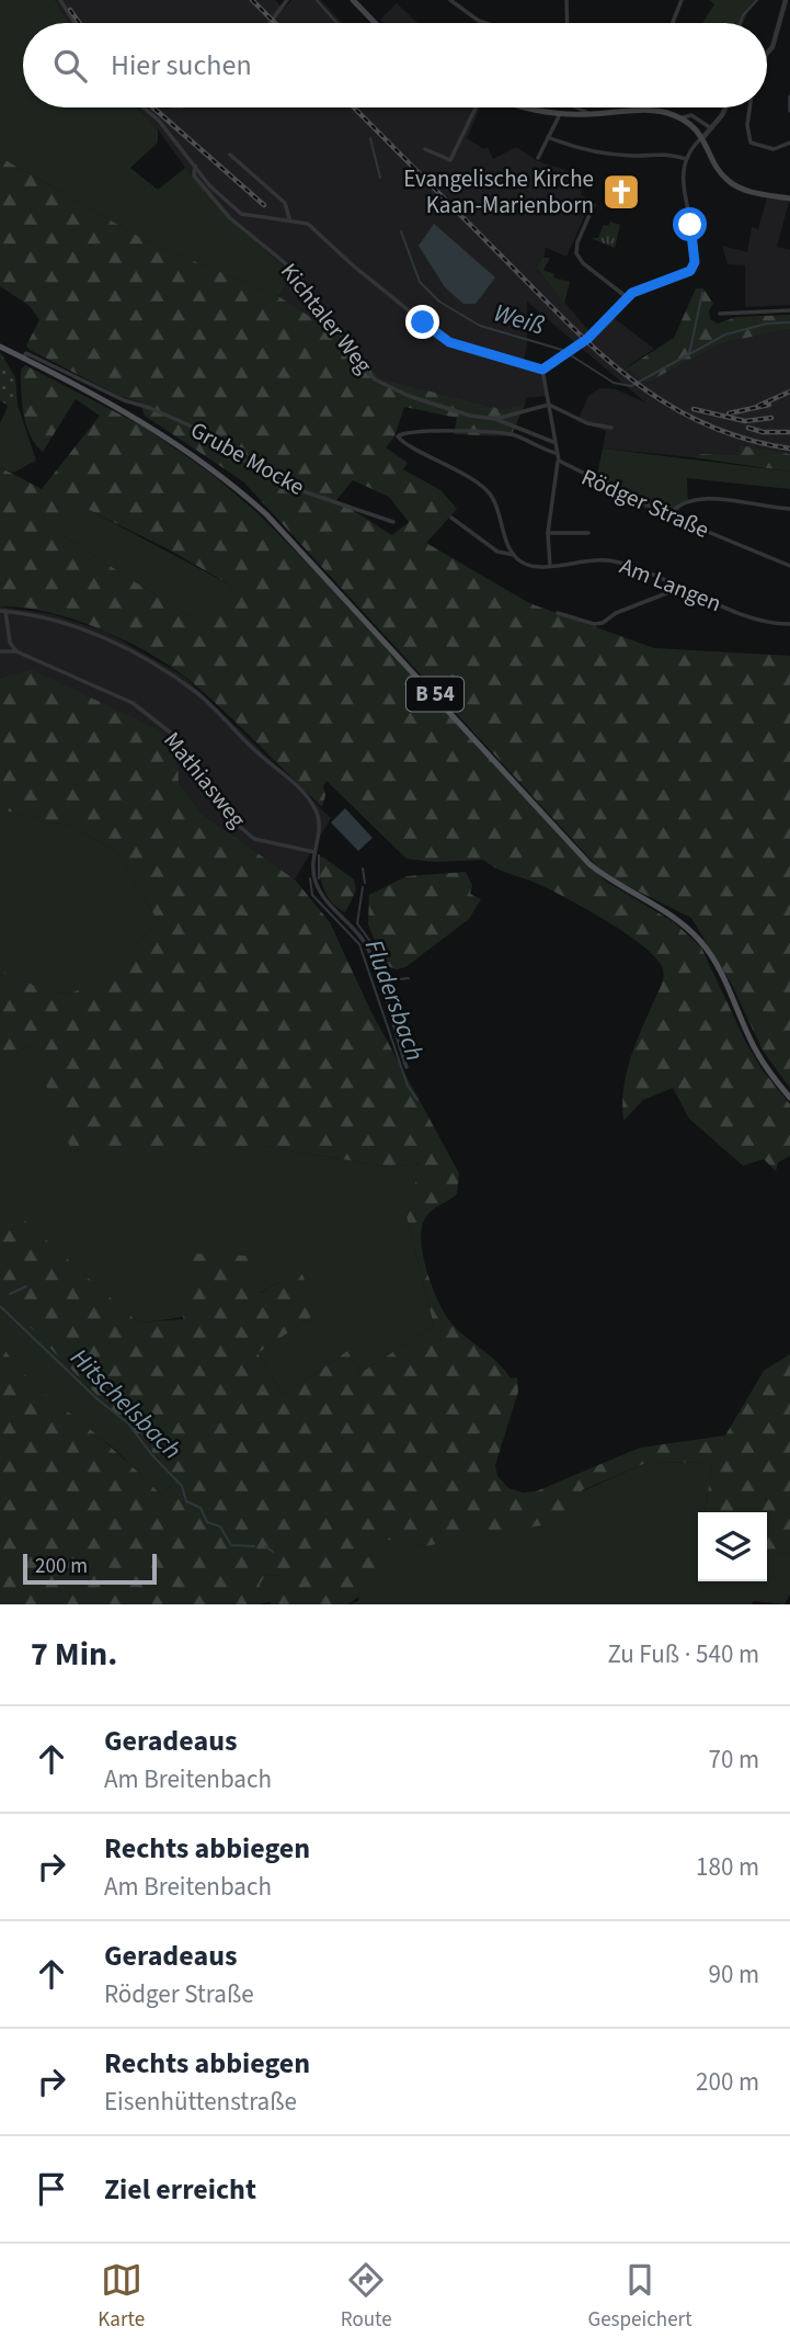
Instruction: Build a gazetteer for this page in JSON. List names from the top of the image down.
{
  "streets": {
    "main road": ["B 54"],
    "street": [
      "Kichtaler Weg",
      "Grube Mocke",
      "Rödger Straße",
      "Am Langen",
      "Mathiasweg"
    ]
  },
  "crossings": [
    ["Kichtaler Weg", "Rödger Straße"],
    ["Grube Mocke", "B 54"]
  ],
  "water": ["Weiß", "Fludersbach", "Hitschelsbach"],
  "places": {
    "church": ["Evangelische Kirche Kaan-Marienborn"]
  },
  "scale_bar": "200 m",
  "page": {
    "search": "Hier suchen",
    "scale": "200 m",
    "heading": ["7 Min.", "Zu Fuß · 540 m"],
    "list": [
      ["Geradeaus", "Am Breitenbach", "70 m"],
      ["Rechts abbiegen", "Am Breitenbach", "180 m"],
      ["Geradeaus", "Rödger Straße", "90 m"],
      ["Rechts abbiegen", "Eisenhüttenstraße", "200 m"],
      "Ziel erreicht"
    ],
    "nav": ["Karte", "Route", "Gespeichert"]
  }
}
